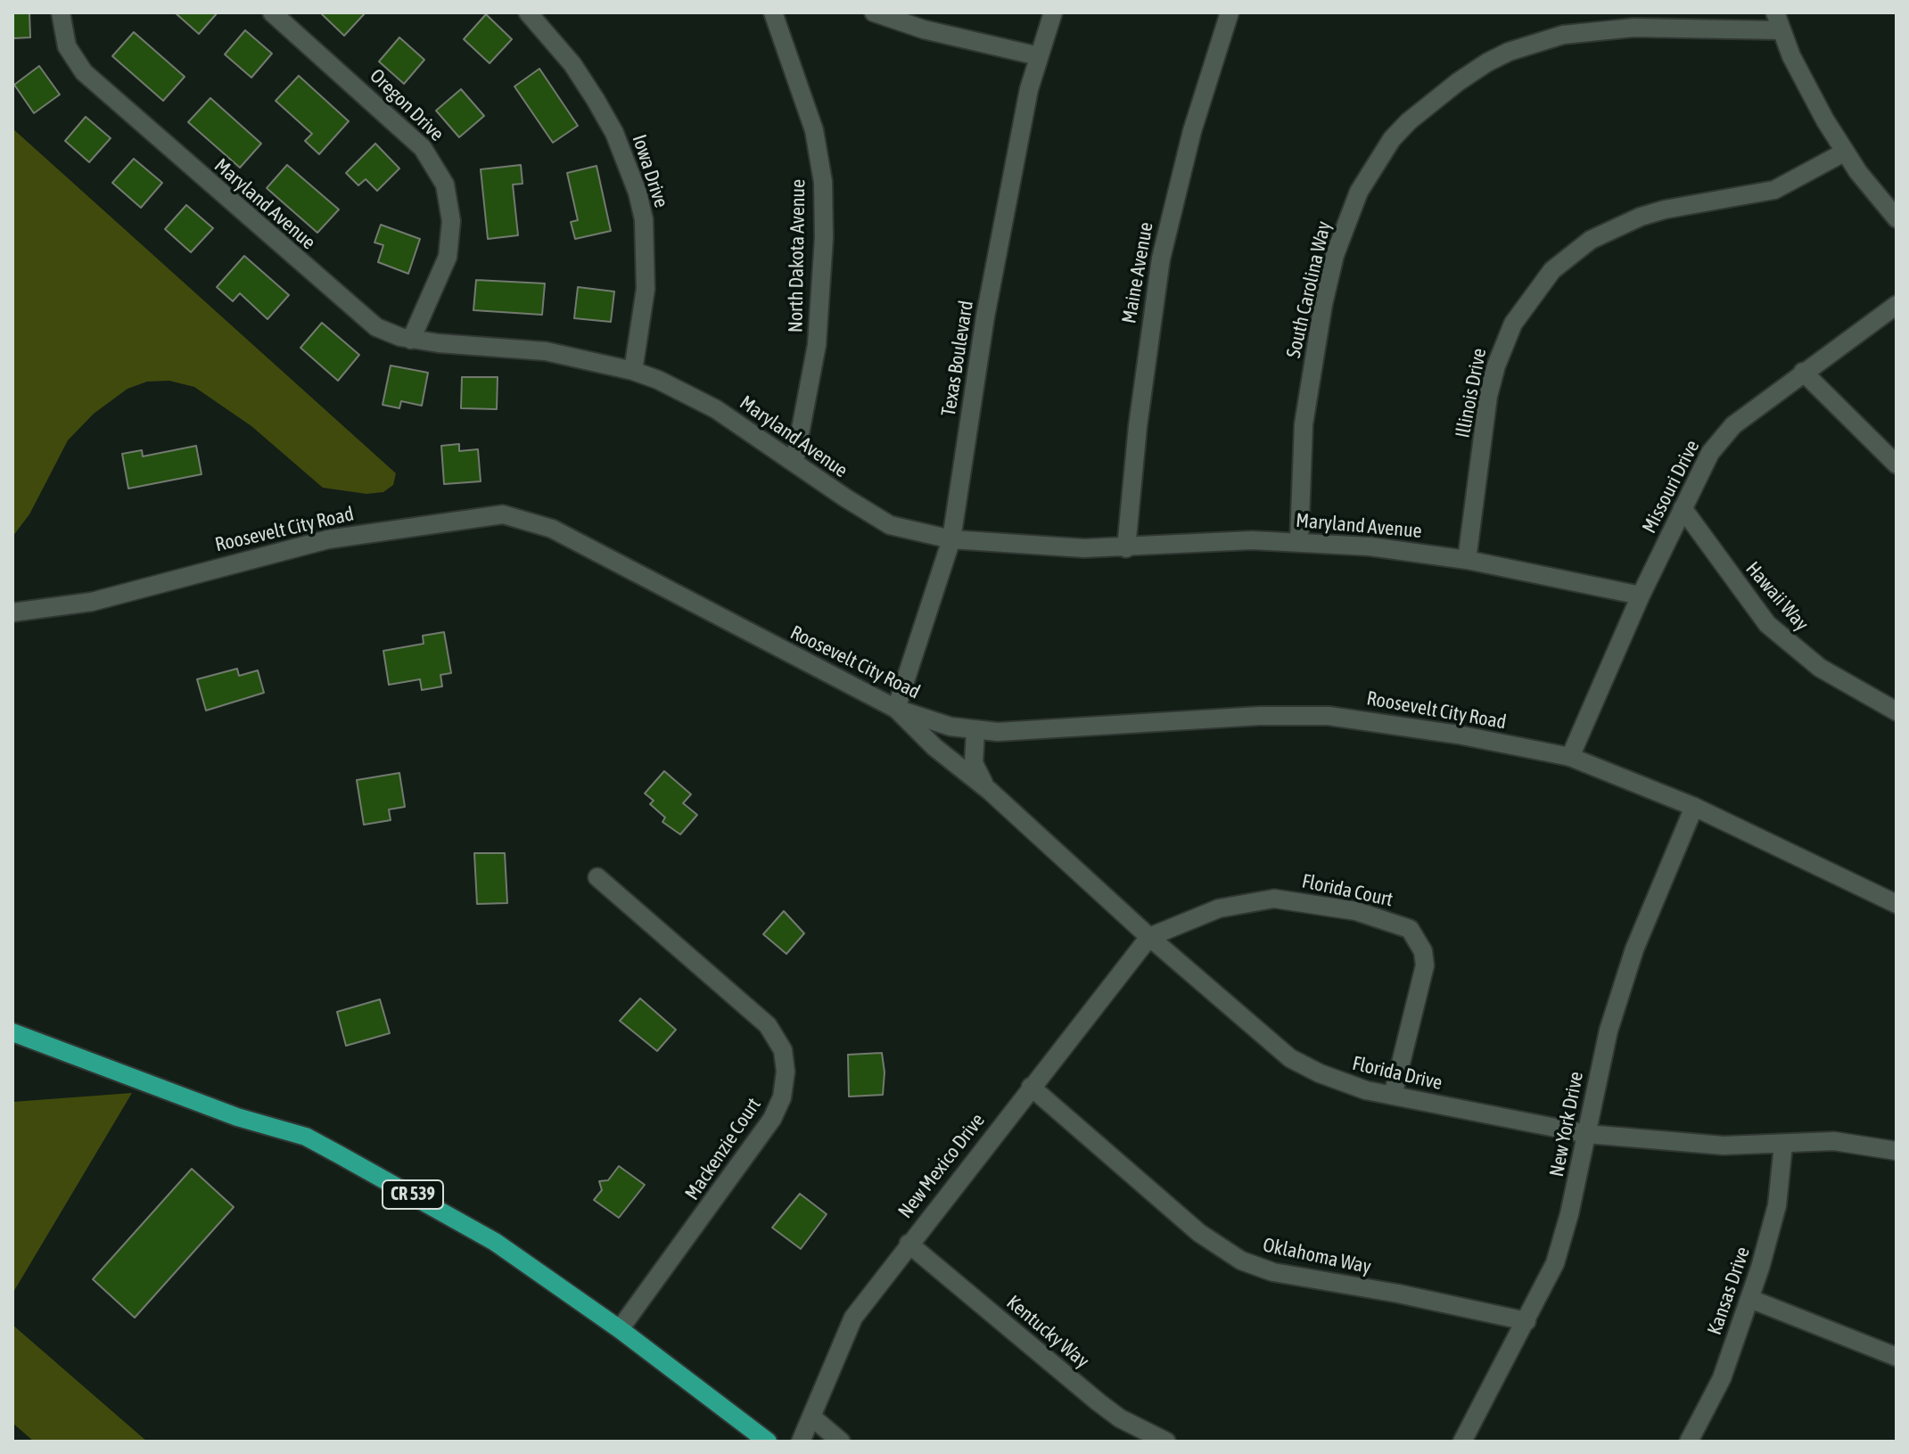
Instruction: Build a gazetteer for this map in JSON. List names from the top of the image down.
{
  "streets": {
    "main road": ["CR 539"],
    "street": [
      "Oregon Drive",
      "Iowa Drive",
      "Maryland Avenue",
      "North Dakota Avenue",
      "Maine Avenue",
      "South Carolina Way",
      "Texas Boulevard",
      "Illinois Drive",
      "Missouri Drive",
      "Roosevelt City Road",
      "Hawaii Way",
      "Florida Court",
      "Florida Drive",
      "New York Drive",
      "Mackenzie Court",
      "New Mexico Drive",
      "Oklahoma Way",
      "Kansas Drive",
      "Kentucky Way"
    ]
  },
  "crossings": [
    ["Oregon Drive", "Maryland Avenue"],
    ["Iowa Drive", "Maryland Avenue"],
    ["Maryland Avenue", "North Dakota Avenue"],
    ["Maryland Avenue", "Maine Avenue"],
    ["Maryland Avenue", "South Carolina Way"],
    ["Maryland Avenue", "Texas Boulevard"],
    ["Maryland Avenue", "Illinois Drive"],
    ["Maryland Avenue", "Missouri Drive"],
    ["Texas Boulevard", "Roosevelt City Road"],
    ["Texas Boulevard", "Florida Drive"],
    ["Missouri Drive", "Roosevelt City Road"],
    ["Missouri Drive", "Hawaii Way"],
    ["Roosevelt City Road", "Florida Drive"],
    ["Roosevelt City Road", "New York Drive"],
    ["Florida Court", "Florida Drive"],
    ["Florida Court", "New Mexico Drive"],
    ["Florida Drive", "New York Drive"],
    ["Florida Drive", "New Mexico Drive"],
    ["Florida Drive", "Kansas Drive"],
    ["New York Drive", "Oklahoma Way"],
    ["Mackenzie Court", "CR 539"],
    ["New Mexico Drive", "Oklahoma Way"],
    ["New Mexico Drive", "Kentucky Way"]
  ]
}
